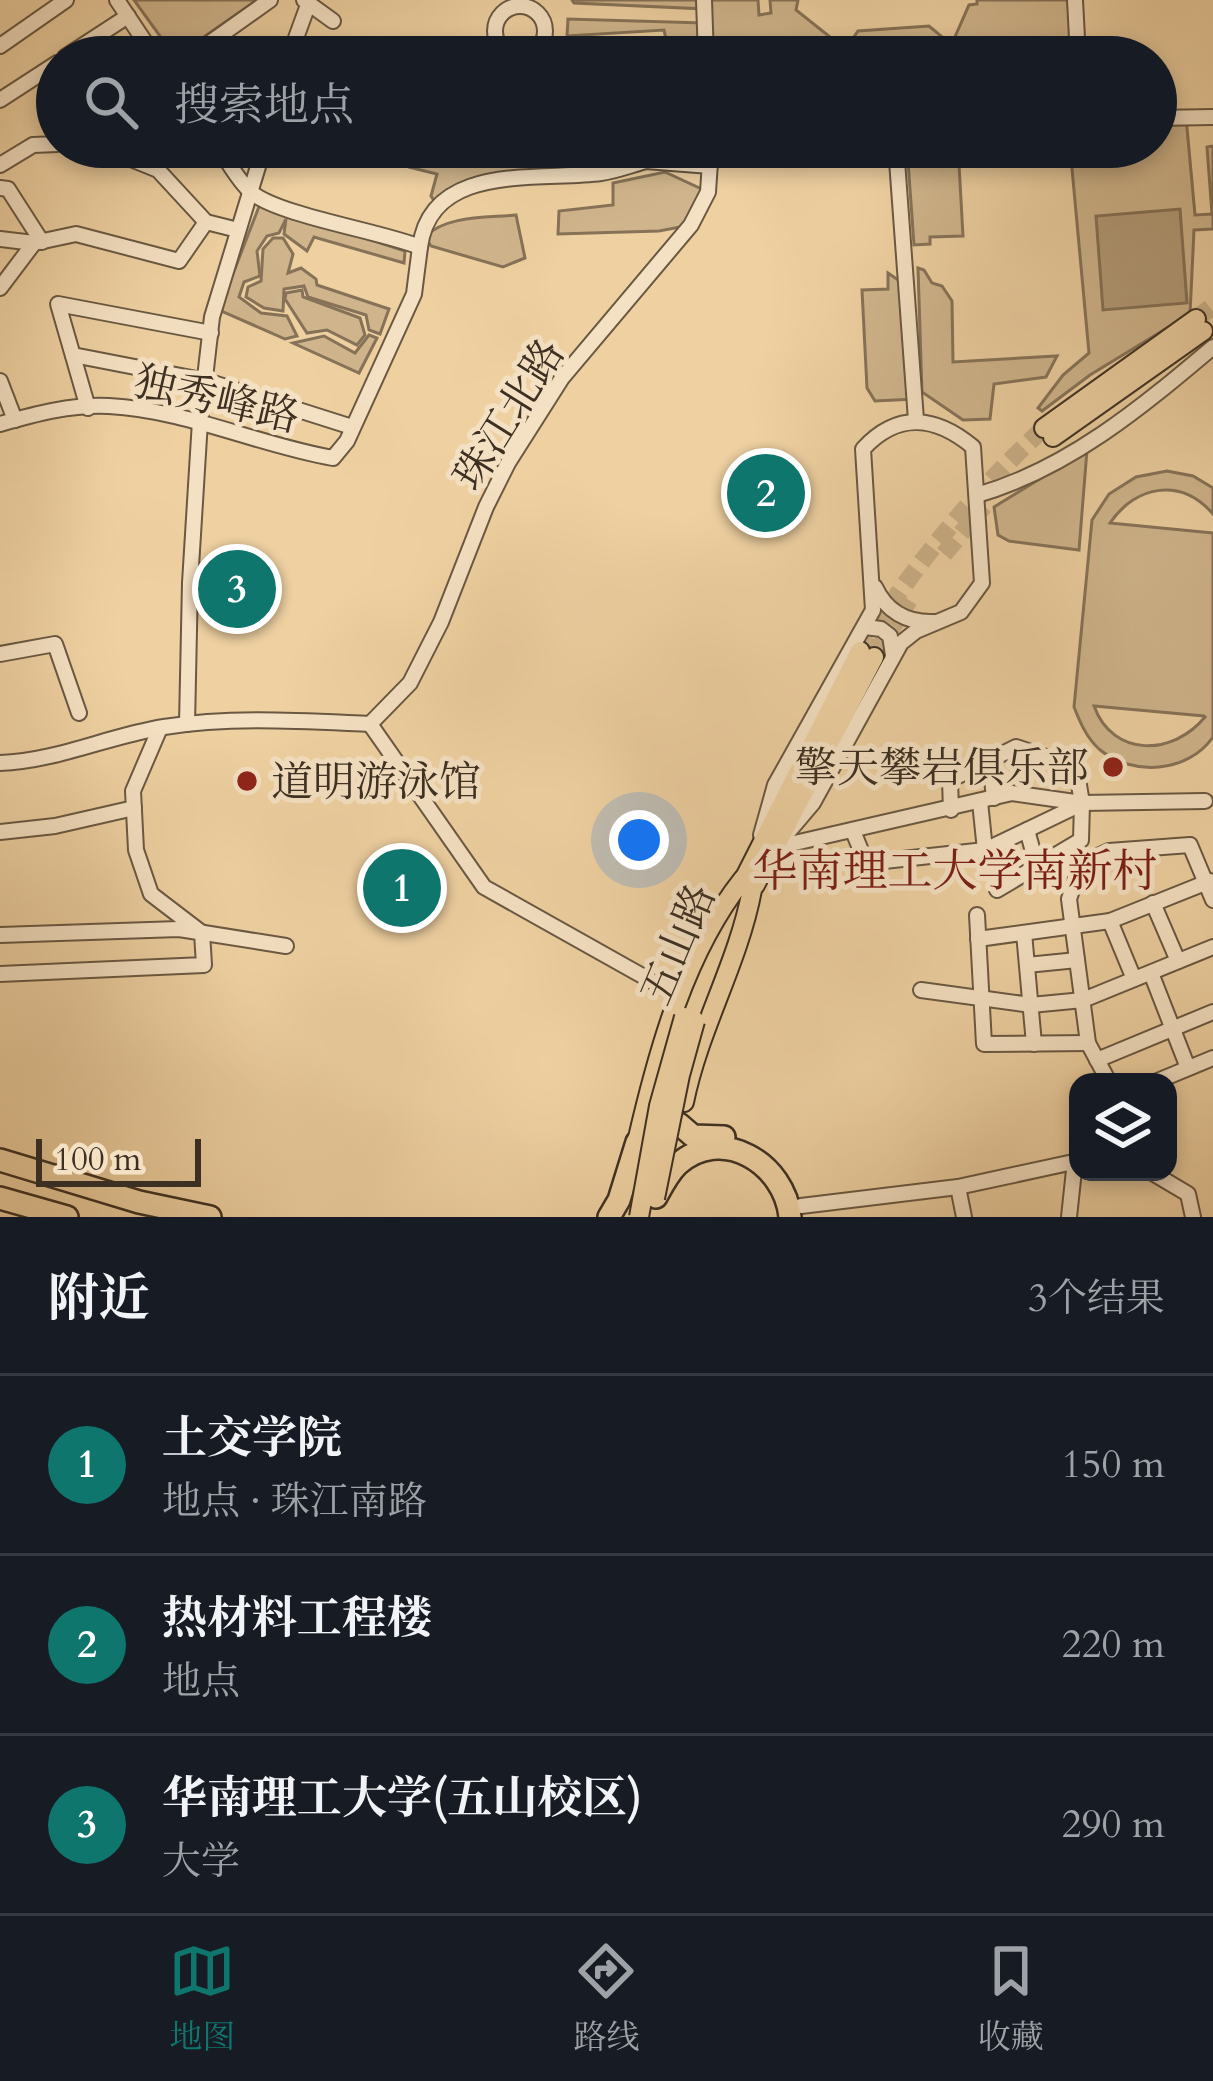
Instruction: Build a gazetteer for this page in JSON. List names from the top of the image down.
{
  "streets": {
    "main road": ["五山路"],
    "street": ["独秀峰路", "珠江北路"]
  },
  "districts": ["华南理工大学南新村"],
  "places": ["擎天攀岩俱乐部", "道明游泳馆"],
  "scale_bar": "100 m",
  "page": {
    "search": "搜索地点",
    "pins": ["2", "3", "1"],
    "scale": "100 m",
    "heading": ["附近", "3个结果"],
    "list": [
      {
        "mark": "1",
        "name": "土交学院",
        "note": "地点 · 珠江南路",
        "value": "150 m"
      },
      {
        "mark": "2",
        "name": "热材料工程楼",
        "note": "地点",
        "value": "220 m"
      },
      {
        "mark": "3",
        "name": "华南理工大学(五山校区)",
        "note": "大学",
        "value": "290 m"
      }
    ],
    "nav": ["地图", "路线", "收藏"]
  }
}
